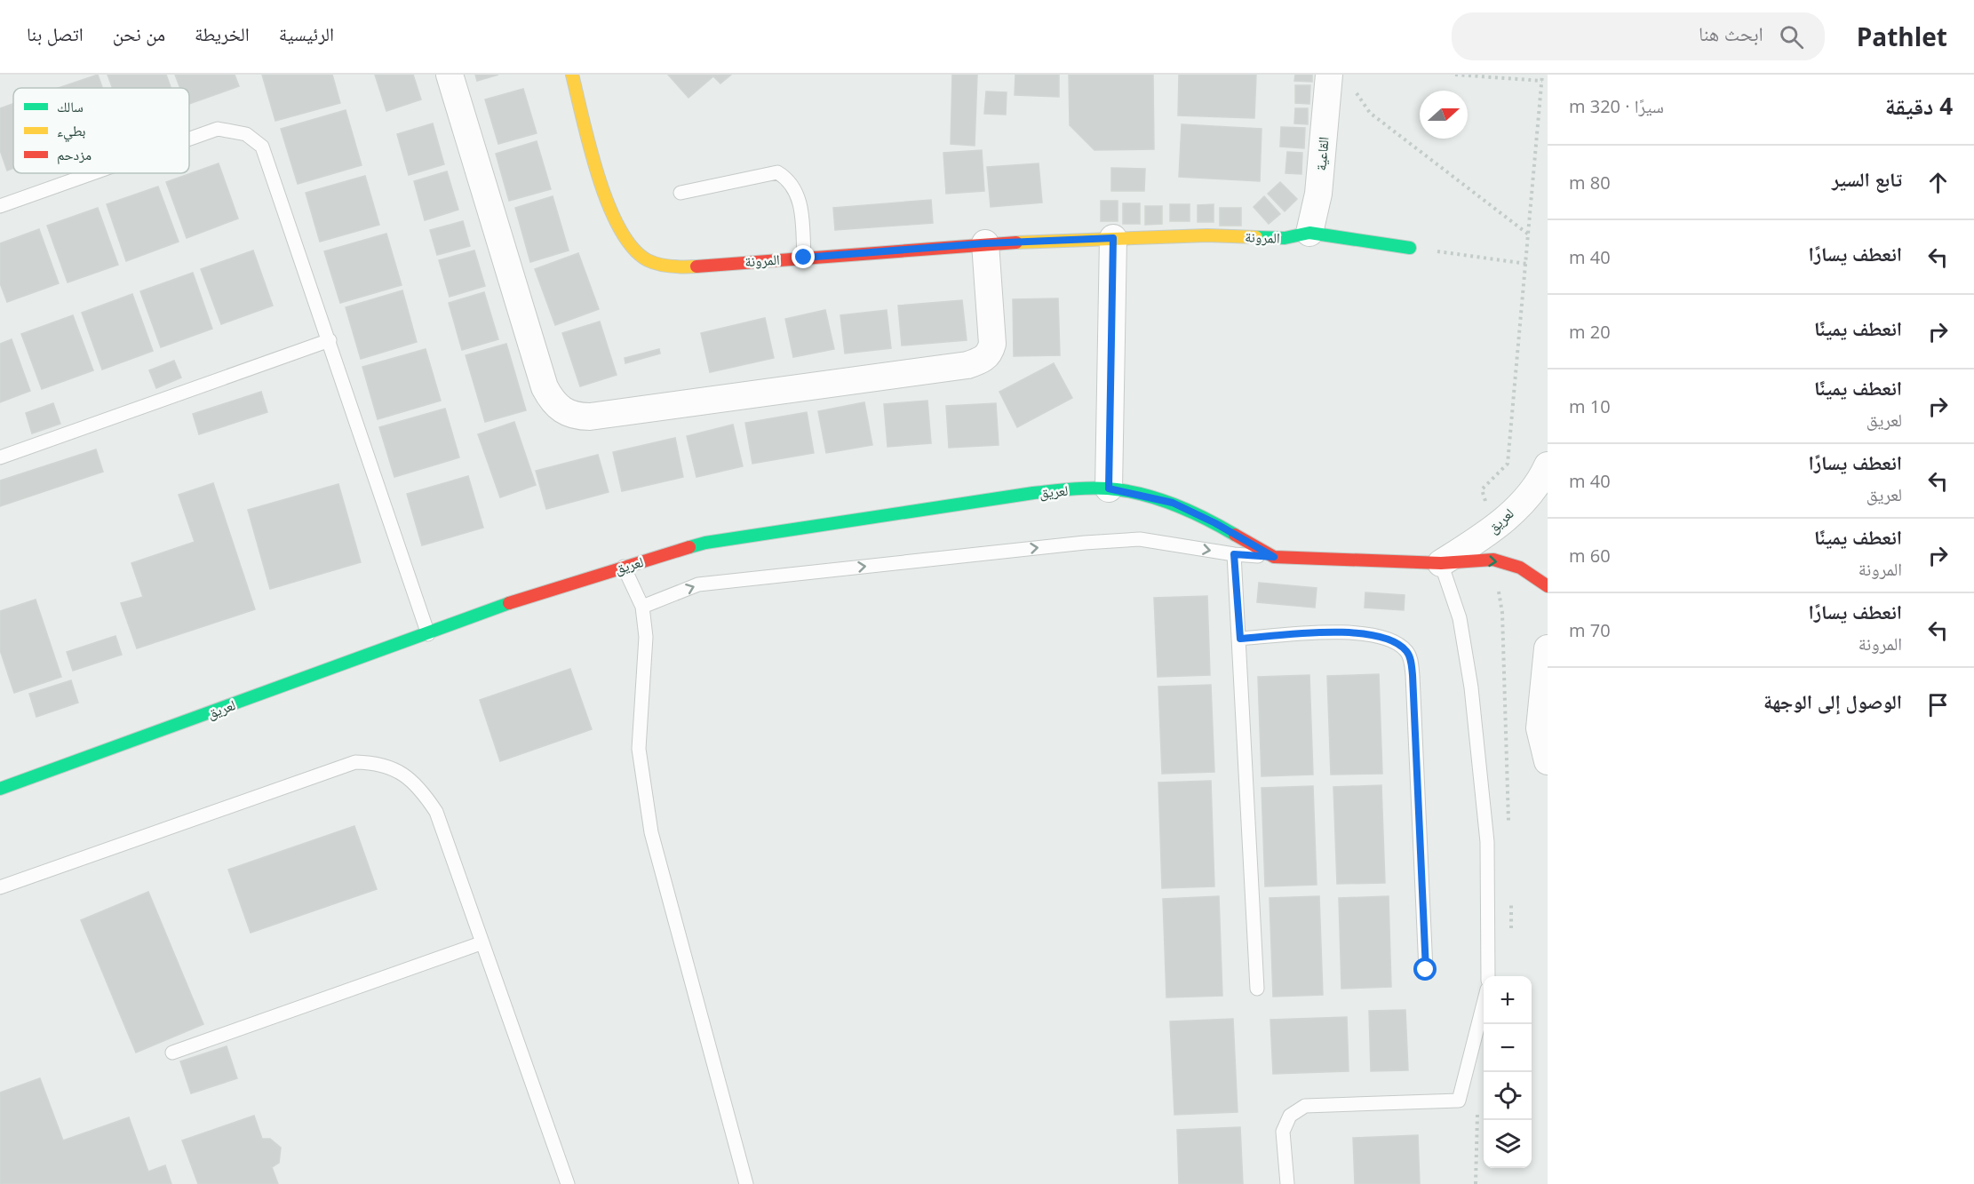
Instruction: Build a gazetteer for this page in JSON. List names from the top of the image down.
{
  "streets": {
    "street": ["القاعية", "المرونة", "لعريق"]
  },
  "crossings": [
    ["القاعية", "المرونة"]
  ],
  "legend": ["سالك", "بطيء", "مزدحم"],
  "north": "right",
  "page": {
    "header": "Pathlet",
    "search": "ابحث هنا",
    "nav": [
      "الرئيسية",
      "الخريطة",
      "من نحن",
      "اتصل بنا"
    ],
    "heading": ["4 دقيقة", "سيرًا · 320 m"],
    "list": [
      ["تابع السير", "80 m"],
      ["انعطف يسارًا", "40 m"],
      ["انعطف يمينًا", "20 m"],
      ["انعطف يمينًا", "لعريق", "10 m"],
      ["انعطف يسارًا", "لعريق", "40 m"],
      ["انعطف يمينًا", "المرونة", "60 m"],
      ["انعطف يسارًا", "المرونة", "70 m"],
      "الوصول إلى الوجهة"
    ],
    "map_buttons": ["+", "−"]
  }
}
